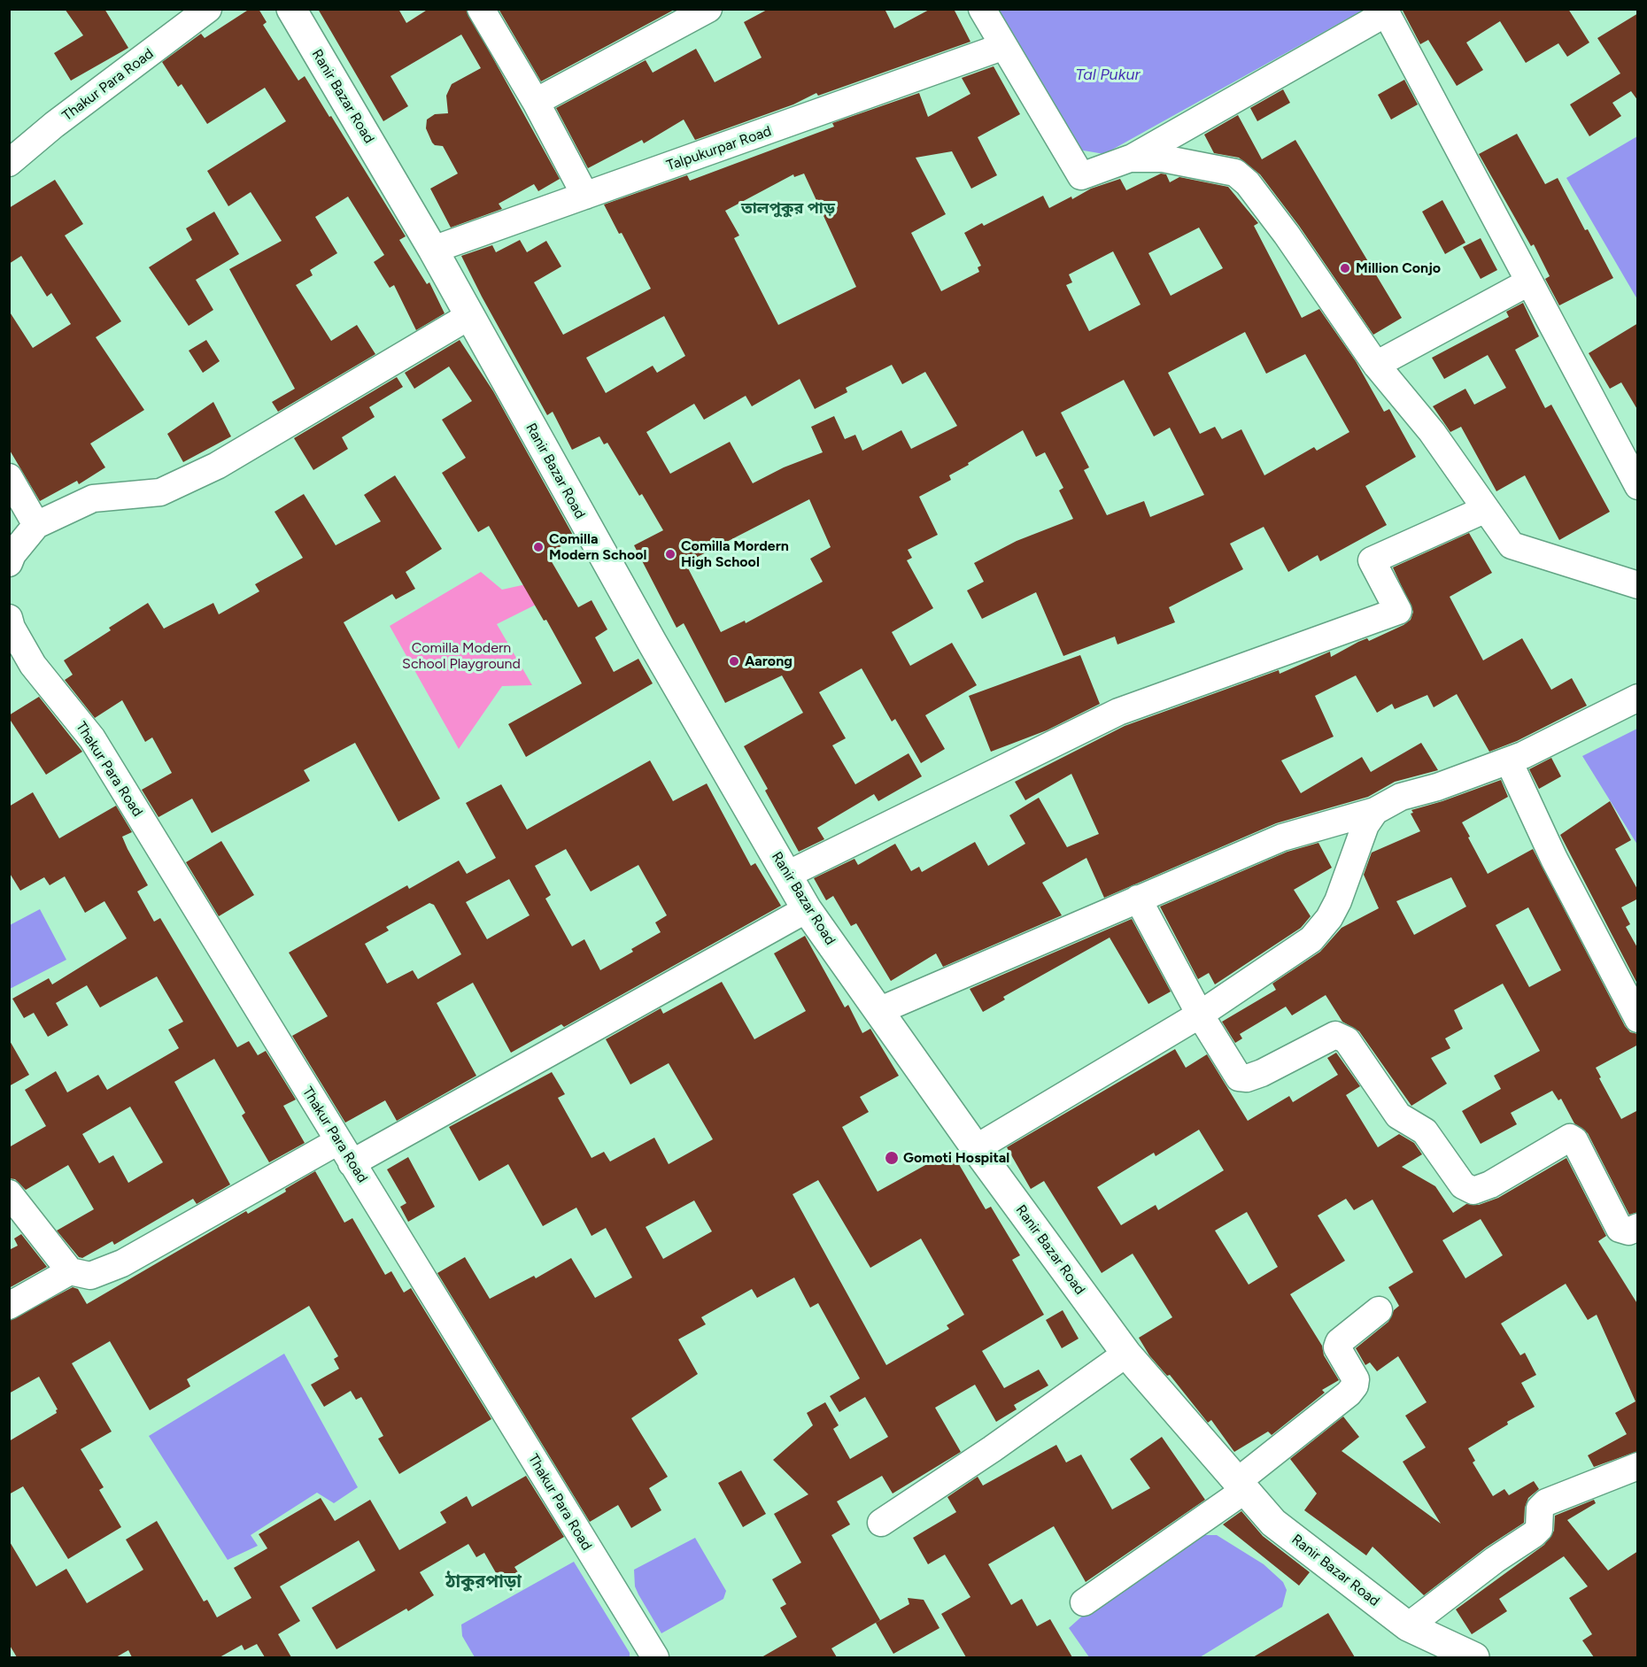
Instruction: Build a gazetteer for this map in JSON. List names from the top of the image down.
{
  "streets": {
    "main road": ["Ranir Bazar Road"],
    "street": ["Thakur Para Road", "Talpukurpar Road"]
  },
  "crossings": [
    ["Ranir Bazar Road", "Talpukurpar Road"]
  ],
  "districts": ["তালপুকুর পাড়", "ঠাকুরপাড়া"],
  "water": ["Tal Pukur"],
  "parks": ["Comilla Modern School Playground"],
  "places": [
    "Million Conjo",
    "Comilla Modern School",
    "Comilla Mordern High School",
    "Aarong",
    "Gomoti Hospital"
  ]
}
